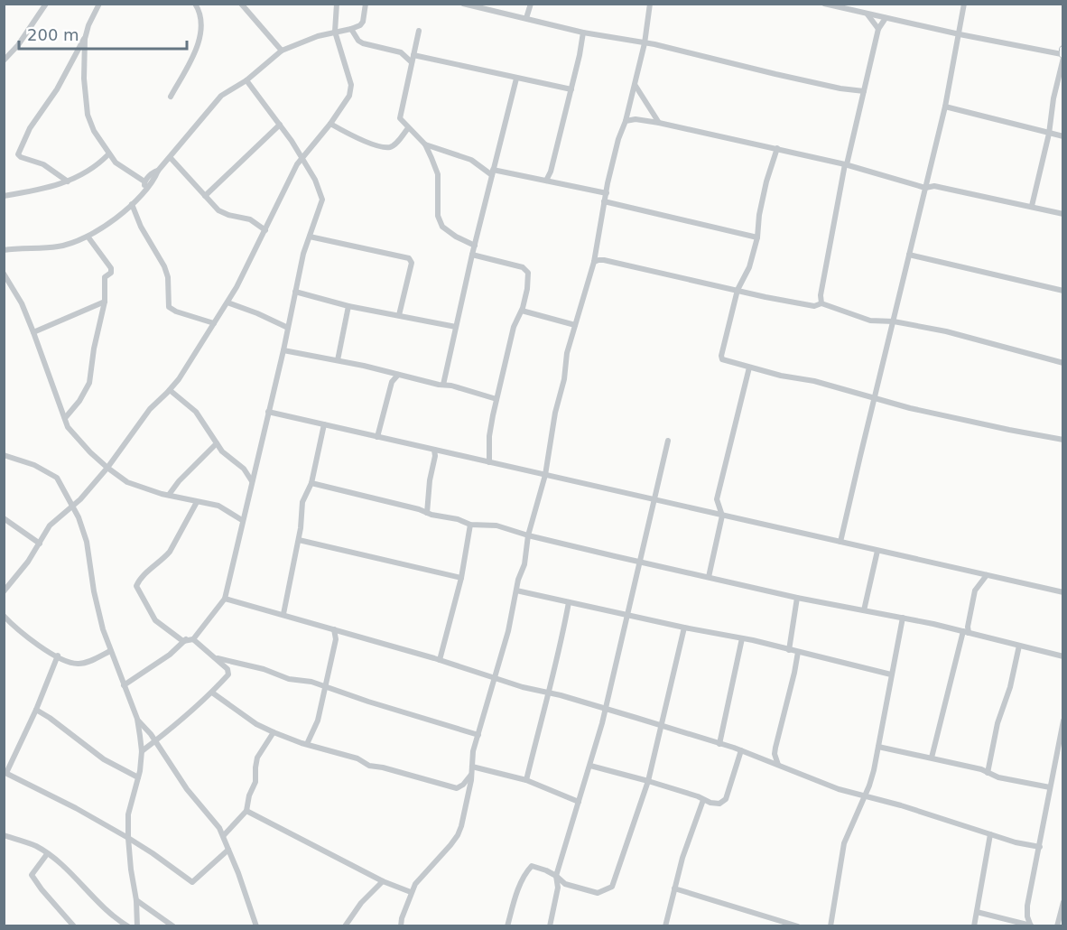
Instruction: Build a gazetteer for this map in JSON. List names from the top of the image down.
{
  "scale_bar": "200 m"
}
